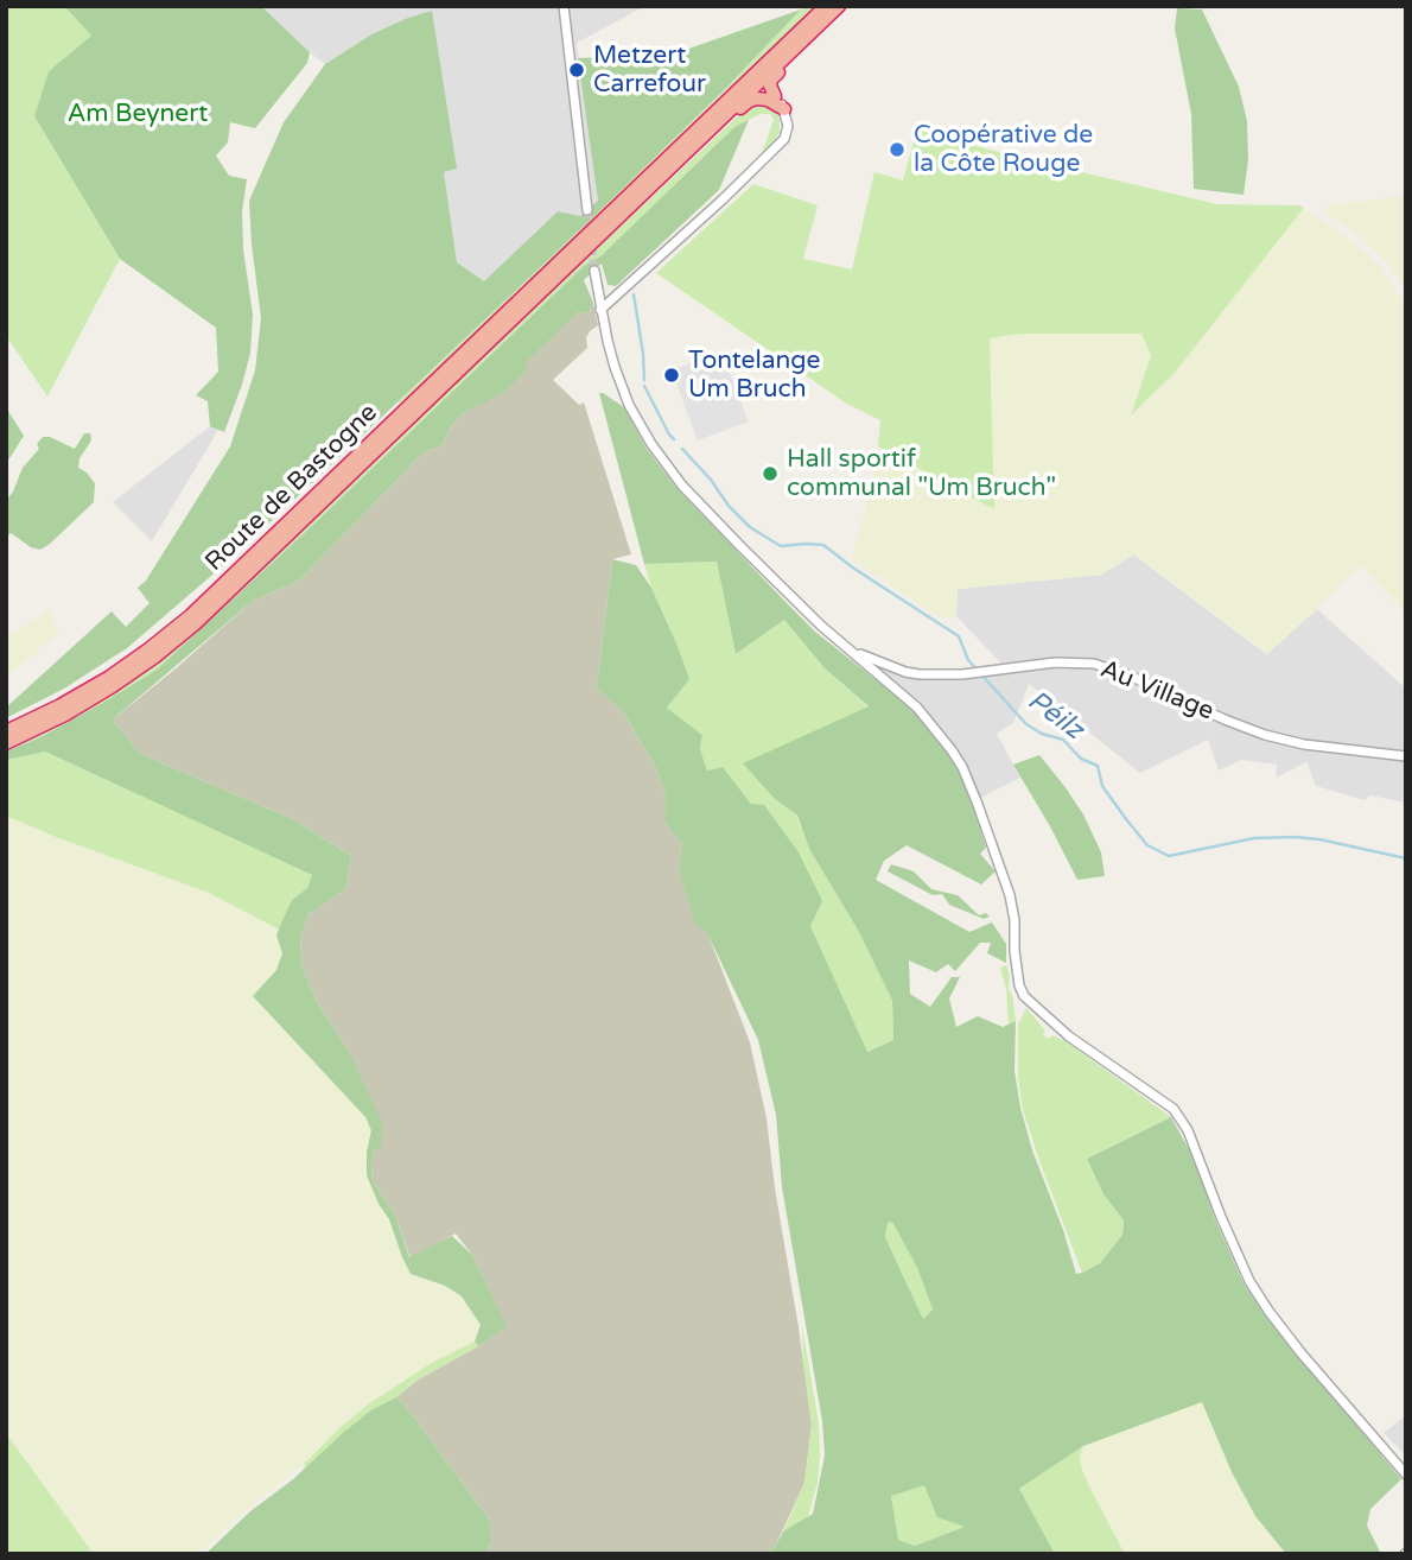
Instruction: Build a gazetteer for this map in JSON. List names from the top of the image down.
{
  "streets": {
    "highway": ["Route de Bastogne"],
    "street": ["Au Village"]
  },
  "water": ["Péilz"],
  "parks": ["Am Beynert"],
  "places": [
    "Metzert Carrefour",
    "Coopérative de la Côte Rouge",
    "Tontelange Um Bruch",
    "Hall sportif communal \"Um Bruch\""
  ]
}
